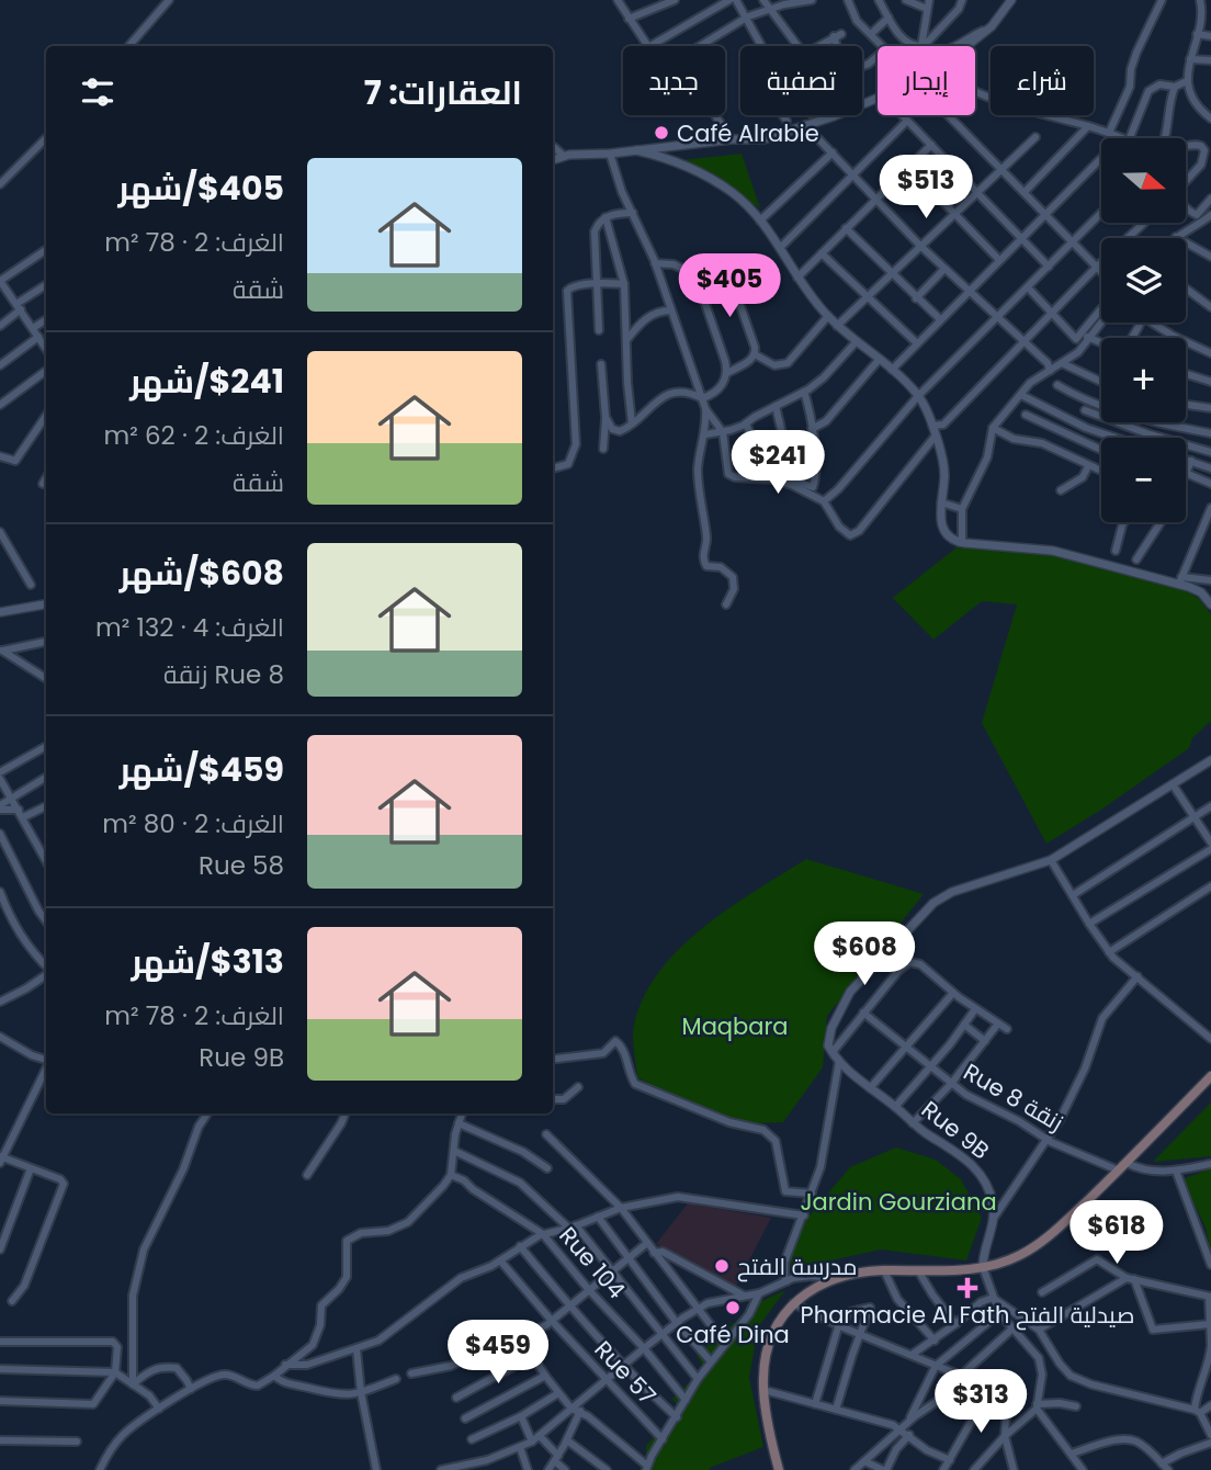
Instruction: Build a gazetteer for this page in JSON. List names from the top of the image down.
{
  "streets": {
    "street": [
      "Rue 8 زنقة",
      "Rue 9B",
      "Rue 104",
      "Rue 57"
    ]
  },
  "parks": ["Maqbara", "Jardin Gourziana"],
  "places": {
    "other": ["Café Alrabie", "مدرسة الفتح", "Café Dina"],
    "health": ["Pharmacie Al Fath صيدلية الفتح"]
  },
  "north": "right",
  "page": {
    "chip": [
      "شراء",
      "إيجار",
      "تصفية",
      "جديد"
    ],
    "heading": "العقارات: 7",
    "map_buttons": ["+", "−"],
    "list": [
      {
        "name": "$405/شهر",
        "note": "الغرف: 2 · 78 m² · شقة"
      },
      {
        "name": "$241/شهر",
        "note": "الغرف: 2 · 62 m² · شقة"
      },
      {
        "name": "$608/شهر",
        "note": "الغرف: 4 · 132 m² · Rue 8 زنقة"
      },
      {
        "name": "$459/شهر",
        "note": "الغرف: 2 · 80 m² · Rue 58"
      },
      {
        "name": "$313/شهر",
        "note": "الغرف: 2 · 78 m² · Rue 9B"
      }
    ],
    "price": [
      "$513",
      "$405",
      "$241",
      "$608",
      "$618",
      "$459",
      "$313"
    ]
  }
}
